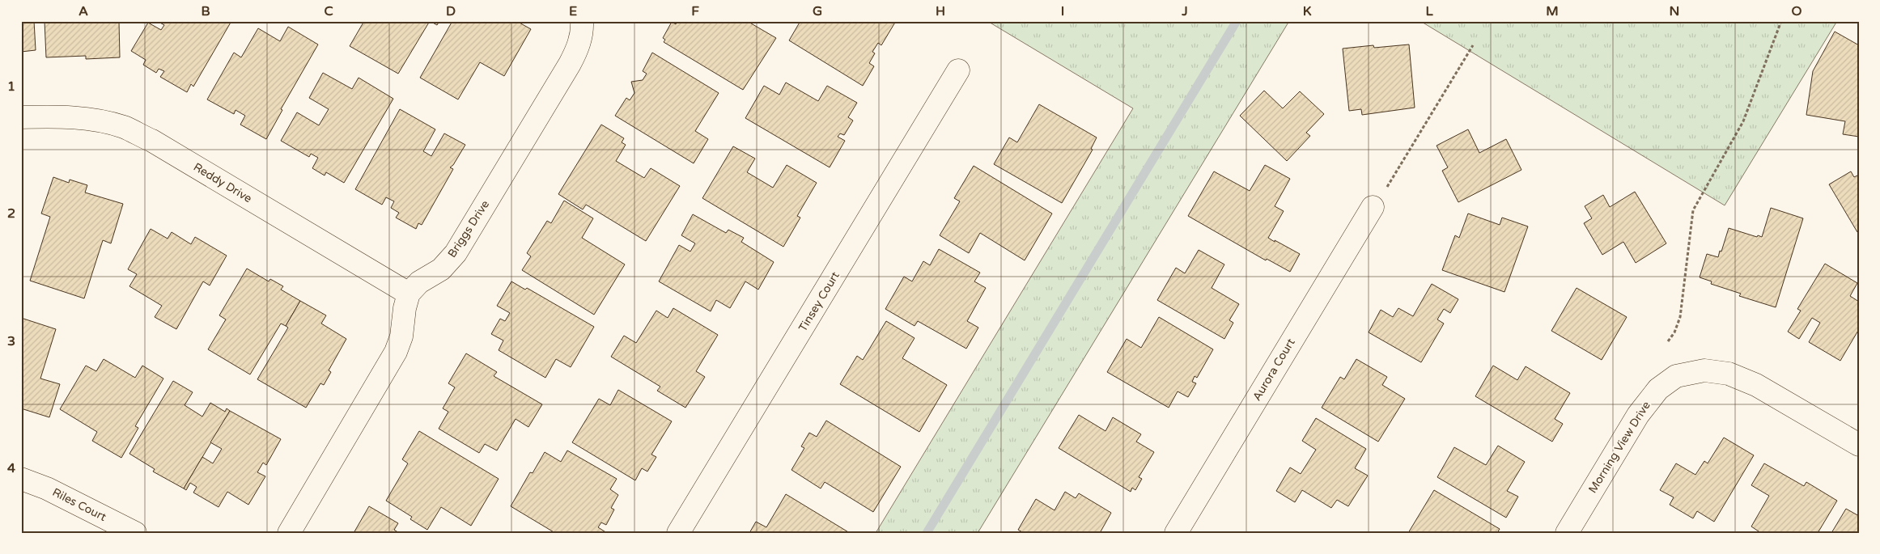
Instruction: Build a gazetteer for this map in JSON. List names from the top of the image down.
{
  "streets": {
    "street": [
      "Reddy Drive",
      "Briggs Drive",
      "Tinsey Court",
      "Aurora Court",
      "Morning View Drive",
      "Riles Court"
    ]
  },
  "crossings": [
    ["Reddy Drive", "Briggs Drive"]
  ],
  "grid": {
    "columns": [
      "A",
      "B",
      "C",
      "D",
      "E",
      "F",
      "G",
      "H",
      "I",
      "J",
      "K",
      "L",
      "M",
      "N",
      "O"
    ],
    "rows": [
      "1",
      "2",
      "3",
      "4"
    ]
  }
}
